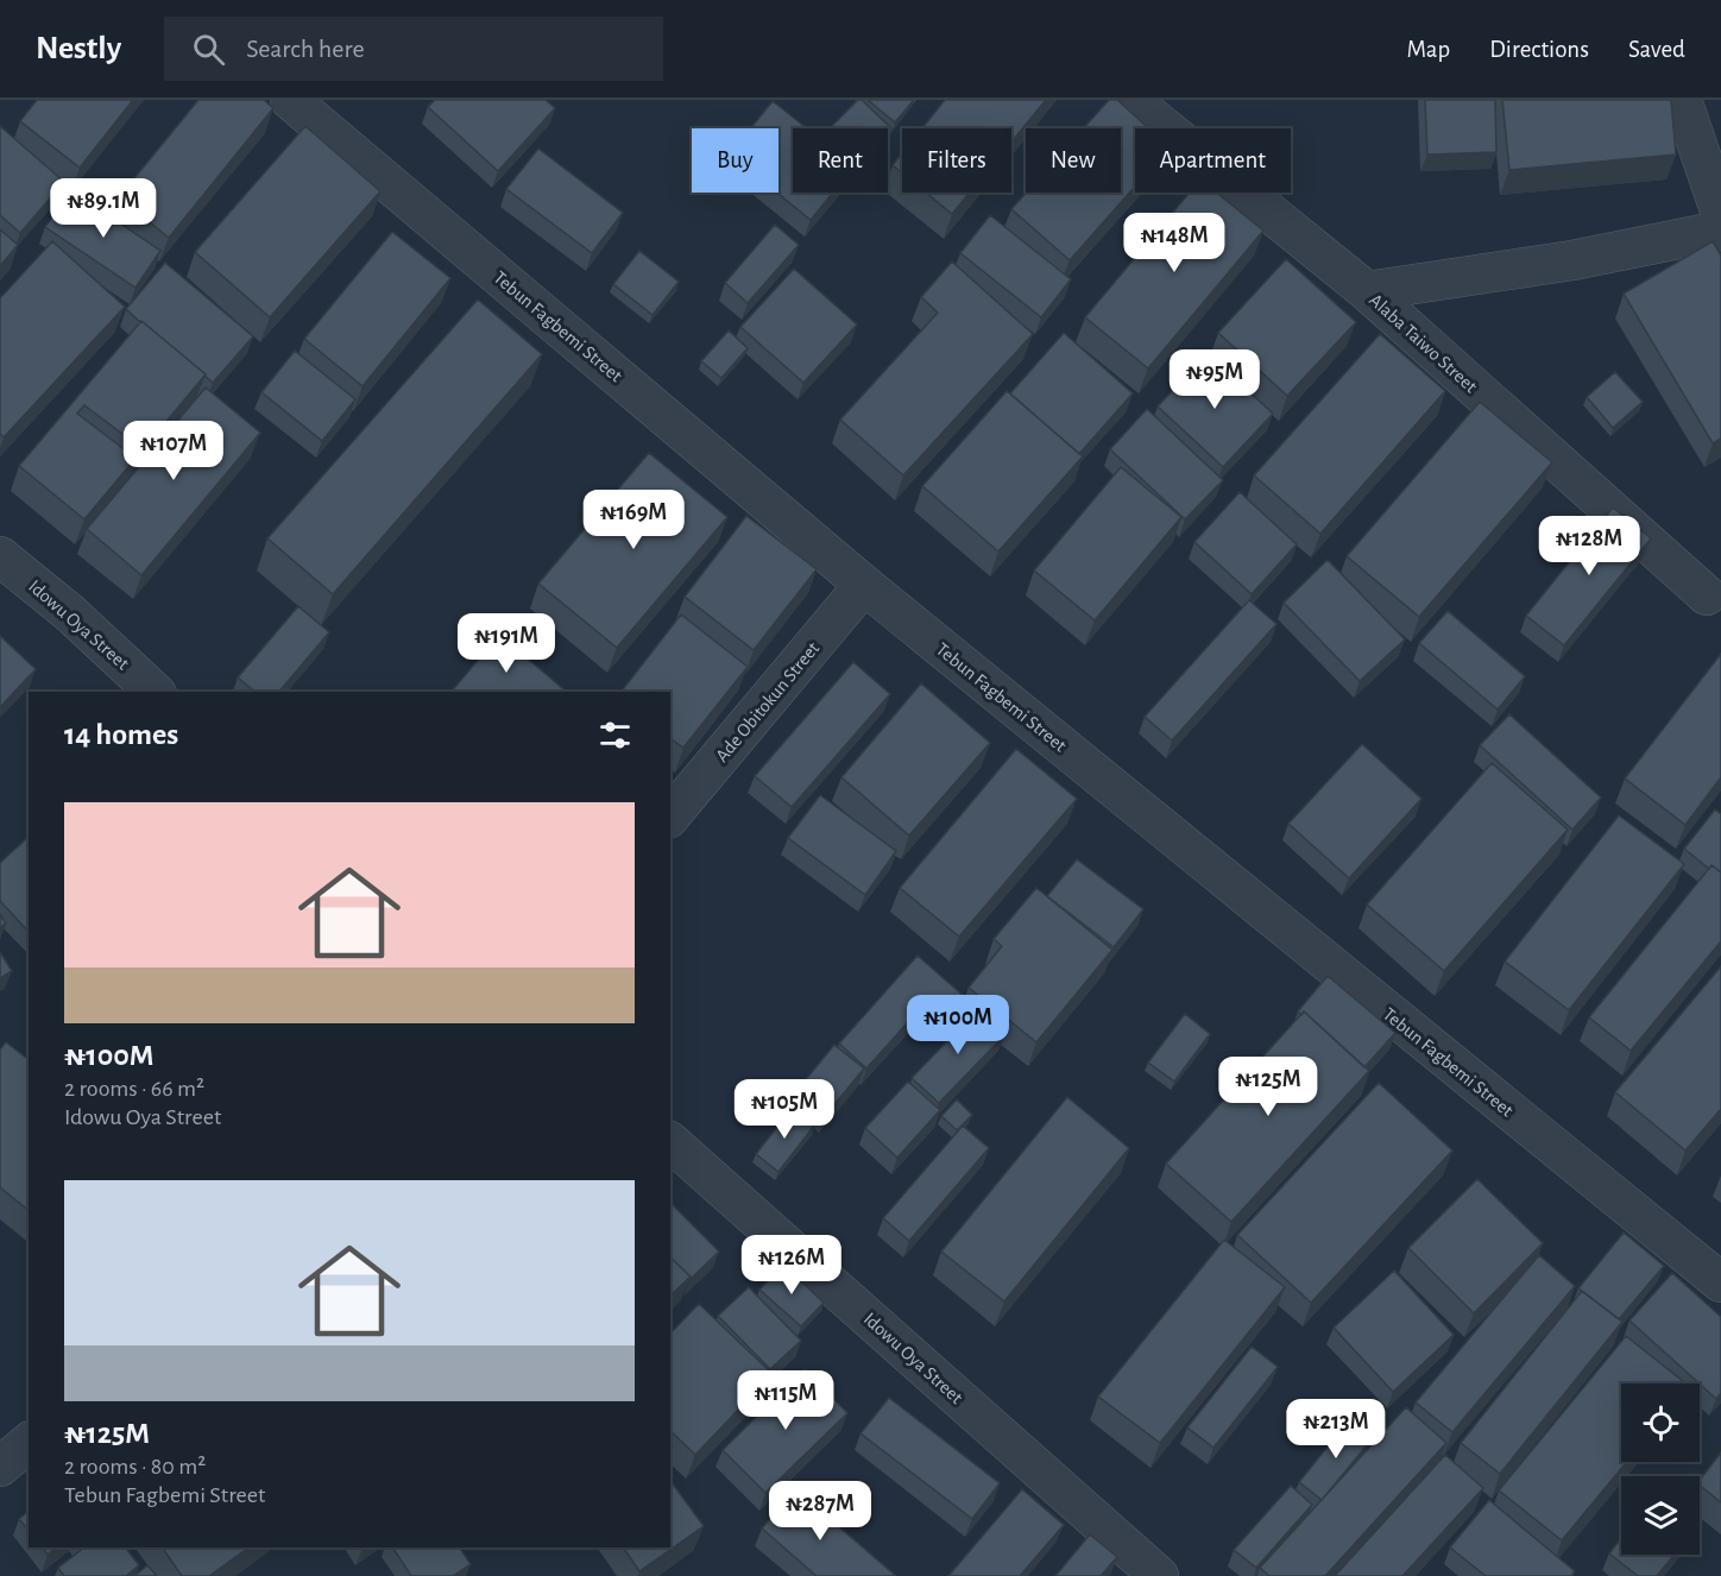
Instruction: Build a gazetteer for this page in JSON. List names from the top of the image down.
{
  "streets": {
    "street": [
      "Tebun Fagbemi Street",
      "Alaba Taiwo Street",
      "Idowu Oya Street",
      "Ade Obitokun Street"
    ]
  },
  "crossings": [
    ["Tebun Fagbemi Street", "Ade Obitokun Street"]
  ],
  "page": {
    "header": "Nestly",
    "search": "Search here",
    "nav": ["Map", "Directions", "Saved"],
    "chip": [
      "Buy",
      "Rent",
      "Filters",
      "New",
      "Apartment"
    ],
    "price": [
      "₦89.1M",
      "₦148M",
      "₦95M",
      "₦107M",
      "₦169M",
      "₦128M",
      "₦191M",
      "₦100M",
      "₦125M",
      "₦105M",
      "₦126M",
      "₦115M",
      "₦213M",
      "₦287M"
    ],
    "heading": "14 homes",
    "list": [
      {
        "name": "₦100M",
        "note": "2 rooms · 66 m² · Idowu Oya Street"
      },
      {
        "name": "₦125M",
        "note": "2 rooms · 80 m² · Tebun Fagbemi Street"
      }
    ]
  }
}
